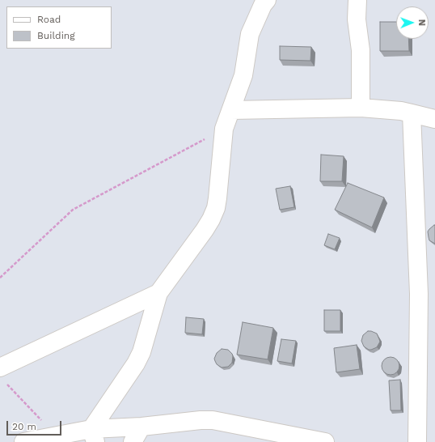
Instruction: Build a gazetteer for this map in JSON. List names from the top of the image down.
{
  "legend": ["Road", "Building"],
  "scale_bar": "20 m",
  "north": "right"
}
